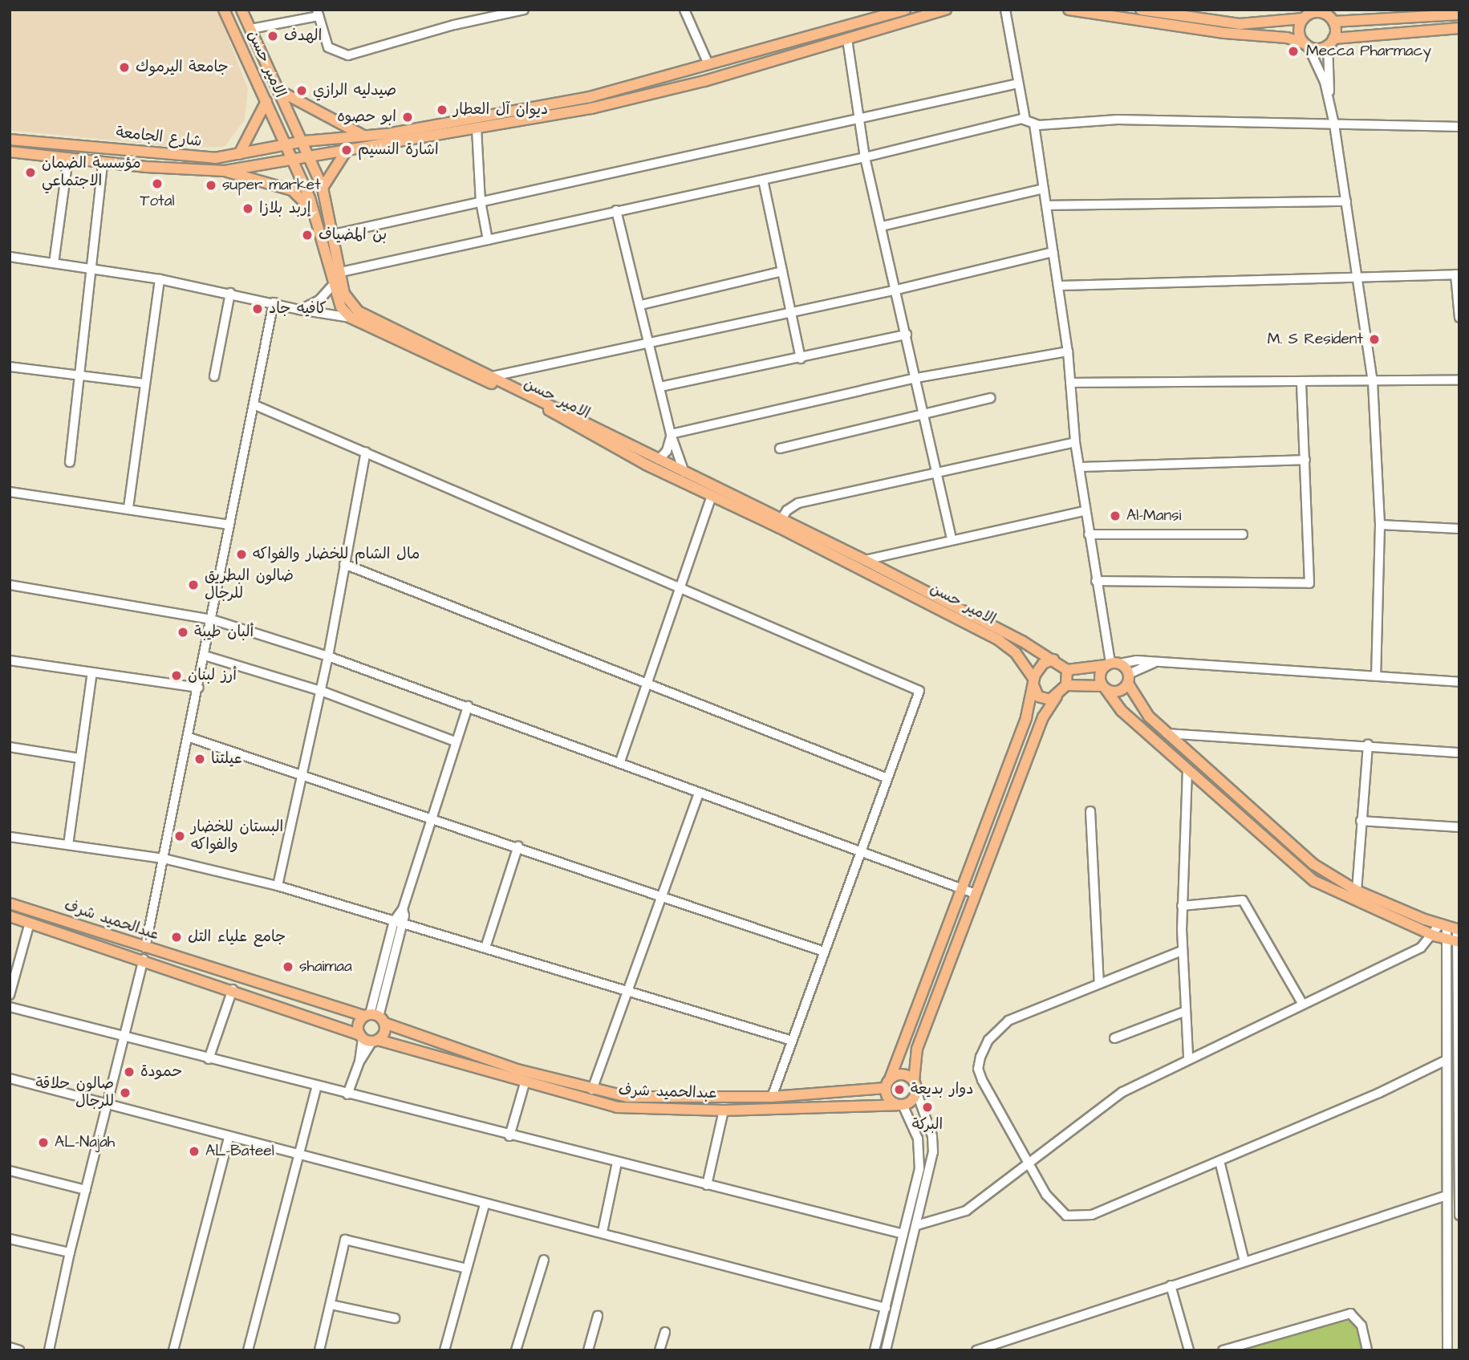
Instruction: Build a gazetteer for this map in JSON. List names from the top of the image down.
{
  "streets": {
    "main road": ["الامير حسن", "شارع الجامعة", "عبدالحميد شرف"]
  },
  "crossings": [
    ["الامير حسن", "شارع الجامعة"]
  ],
  "places": [
    "الهدف",
    "Mecca Pharmacy",
    "جامعة اليرموك",
    "صيدليه الرازي",
    "ديوان آل العطار",
    "ابو حصوه",
    "اشارة النسيم",
    "مؤسسة الضمان الاجتماعي",
    "Total",
    "super market",
    "إربد بلازا",
    "بن المضياف",
    "كافيه جاد",
    "M. S Resident",
    "Al-Mansi",
    "مال الشام للخضار والفواكه",
    "ضالون البطريق للرجال",
    "ألبان طيبة",
    "أرز لبنان",
    "عيلتنا",
    "البستان للخضار والفواكه",
    "جامع علياء التل",
    "shaimaa",
    "حمودة",
    "دوار بديعة",
    "صالون حلاقة للرجال",
    "البركة",
    "AL-Najah",
    "AL-Bateel"
  ]
}
